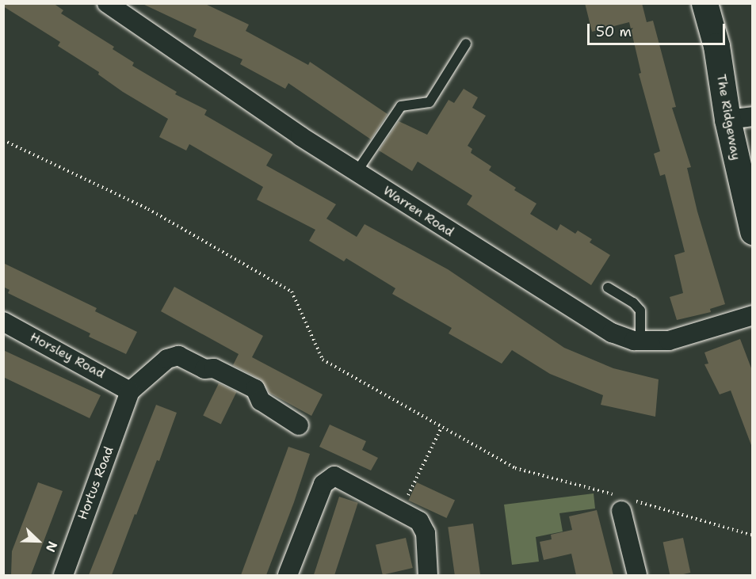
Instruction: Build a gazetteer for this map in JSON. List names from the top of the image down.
{
  "streets": {
    "main road": ["The Ridgeway"],
    "street": ["Warren Road", "Horsley Road", "Hortus Road"]
  },
  "crossings": [
    ["Horsley Road", "Hortus Road"]
  ],
  "scale_bar": "50 m",
  "north": "bottom right"
}
